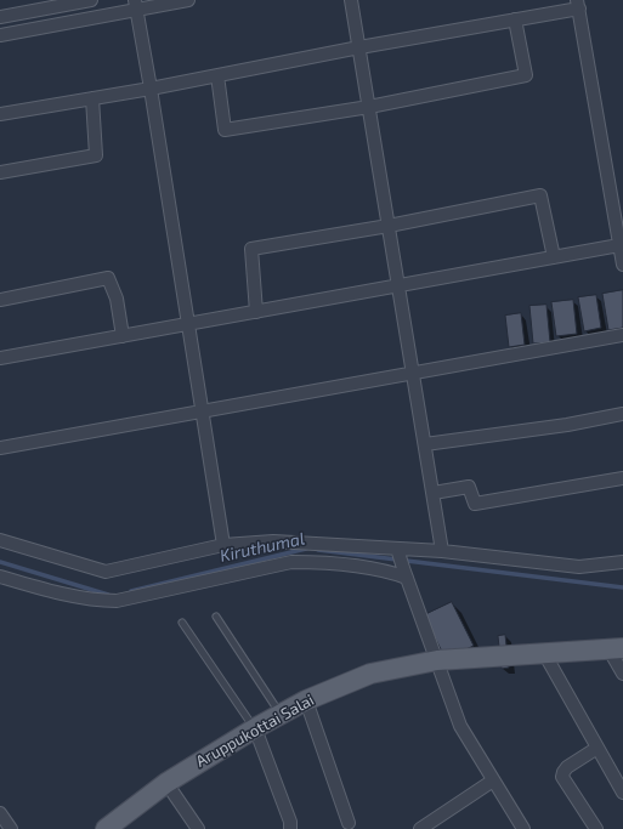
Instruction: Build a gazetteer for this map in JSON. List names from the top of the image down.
{
  "streets": {
    "main road": ["Aruppukottai Salai"]
  },
  "water": ["Kiruthumal"]
}
